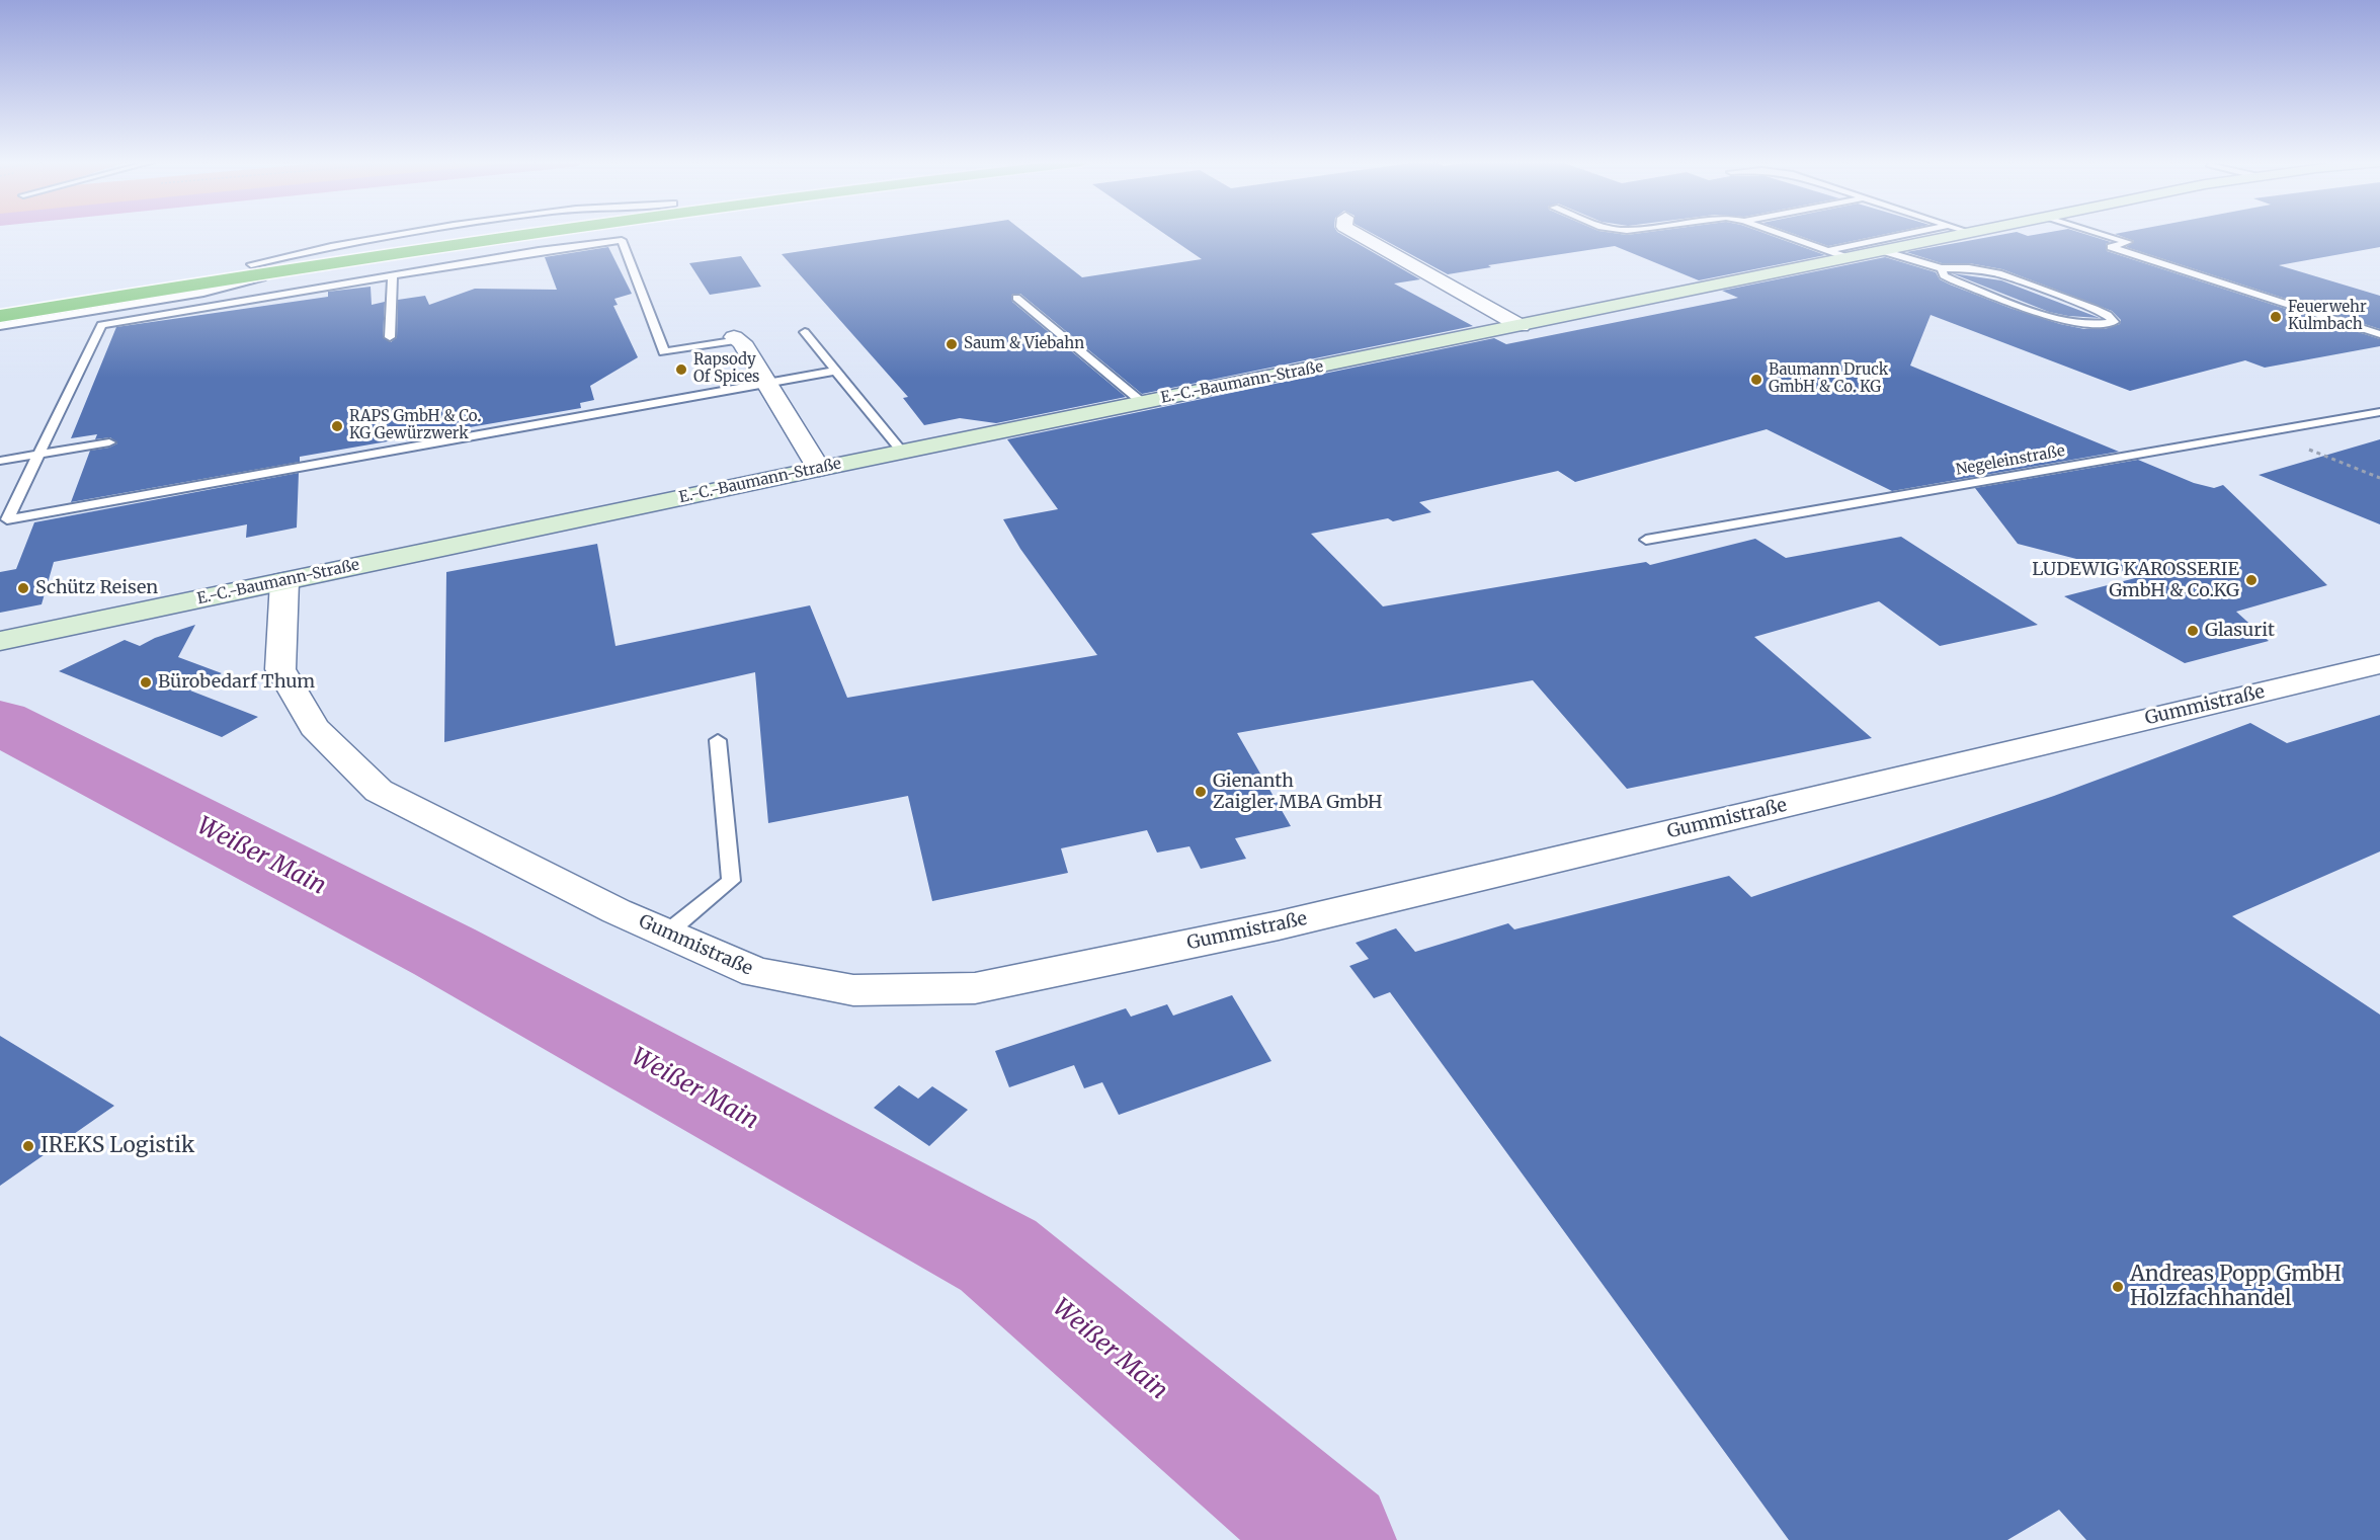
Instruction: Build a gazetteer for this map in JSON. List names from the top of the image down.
{
  "streets": {
    "street": ["E.-C.-Baumann-Straße", "Gummistraße"],
    "lane": ["Negeleinstraße"]
  },
  "crossings": [
    ["E.-C.-Baumann-Straße", "Gummistraße"]
  ],
  "water": ["Weißer Main"],
  "places": [
    "Feuerwehr Kulmbach",
    "Saum & Viebahn",
    "Rapsody Of Spices",
    "Baumann Druck GmbH & Co. KG",
    "RAPS GmbH & Co. KG Gewürzwerk",
    "LUDEWIG KAROSSERIE GmbH & Co.KG",
    "Schütz Reisen",
    "Glasurit",
    "Bürobedarf Thum",
    "Gienanth Zaigler MBA GmbH",
    "IREKS Logistik",
    "Andreas Popp GmbH Holzfachhandel"
  ]
}
